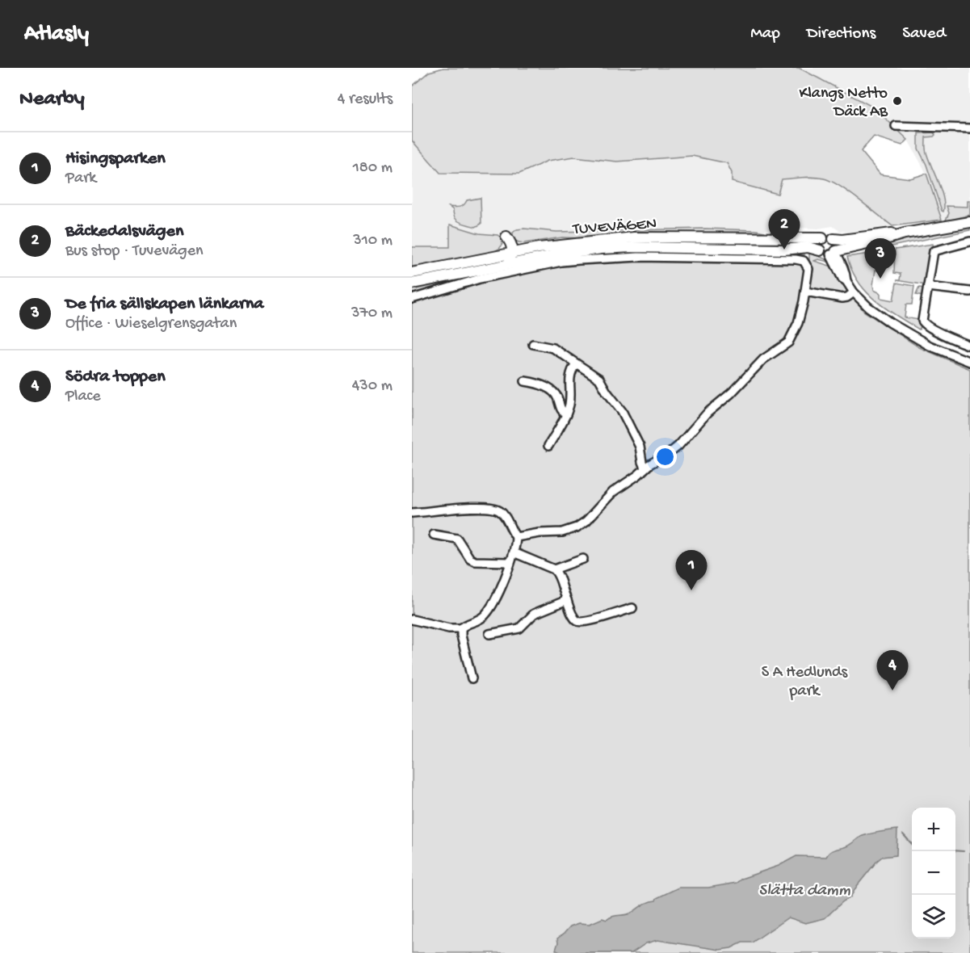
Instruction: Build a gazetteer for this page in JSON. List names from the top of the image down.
{
  "streets": {
    "main road": ["TUVEVÄGEN"]
  },
  "water": ["Slätta damm"],
  "parks": ["S A Hedlunds park"],
  "places": ["Klangs Netto Däck AB"],
  "page": {
    "header": "Atlasly",
    "nav": ["Map", "Directions", "Saved"],
    "heading": ["Nearby", "4 results"],
    "list": [
      {
        "mark": "1",
        "name": "Hisingsparken",
        "note": "Park",
        "value": "180 m"
      },
      {
        "mark": "2",
        "name": "Bäckedalsvägen",
        "note": "Bus stop · Tuvevägen",
        "value": "310 m"
      },
      {
        "mark": "3",
        "name": "De fria sällskapen länkarna",
        "note": "Office · Wieselgrensgatan",
        "value": "370 m"
      },
      {
        "mark": "4",
        "name": "Södra toppen",
        "note": "Place",
        "value": "430 m"
      }
    ],
    "pins": [
      "2",
      "3",
      "1",
      "4"
    ],
    "map_buttons": ["+", "−"]
  }
}
